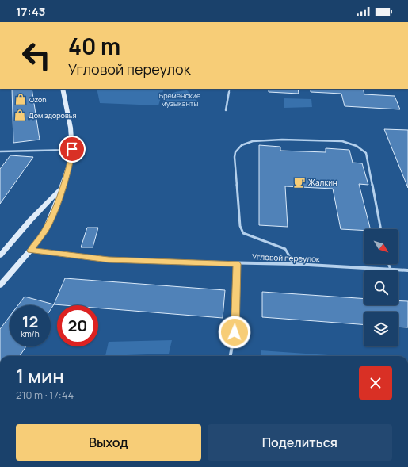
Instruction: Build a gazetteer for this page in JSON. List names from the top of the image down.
{
  "streets": {
    "street": ["Угловой переулок"]
  },
  "parks": ["Бременские музыканты"],
  "places": {
    "shop": ["Ozon", "Дом здоровья"],
    "cafe": ["Жалкин"]
  },
  "north": "bottom right",
  "page": {
    "status": "17:43",
    "turn": ["40 m", "Угловой переулок"],
    "speed": "12 km/h",
    "limit": "20",
    "heading": ["1 мин", "210 m · 17:44"],
    "buttons": ["Выход", "Поделиться"]
  }
}
